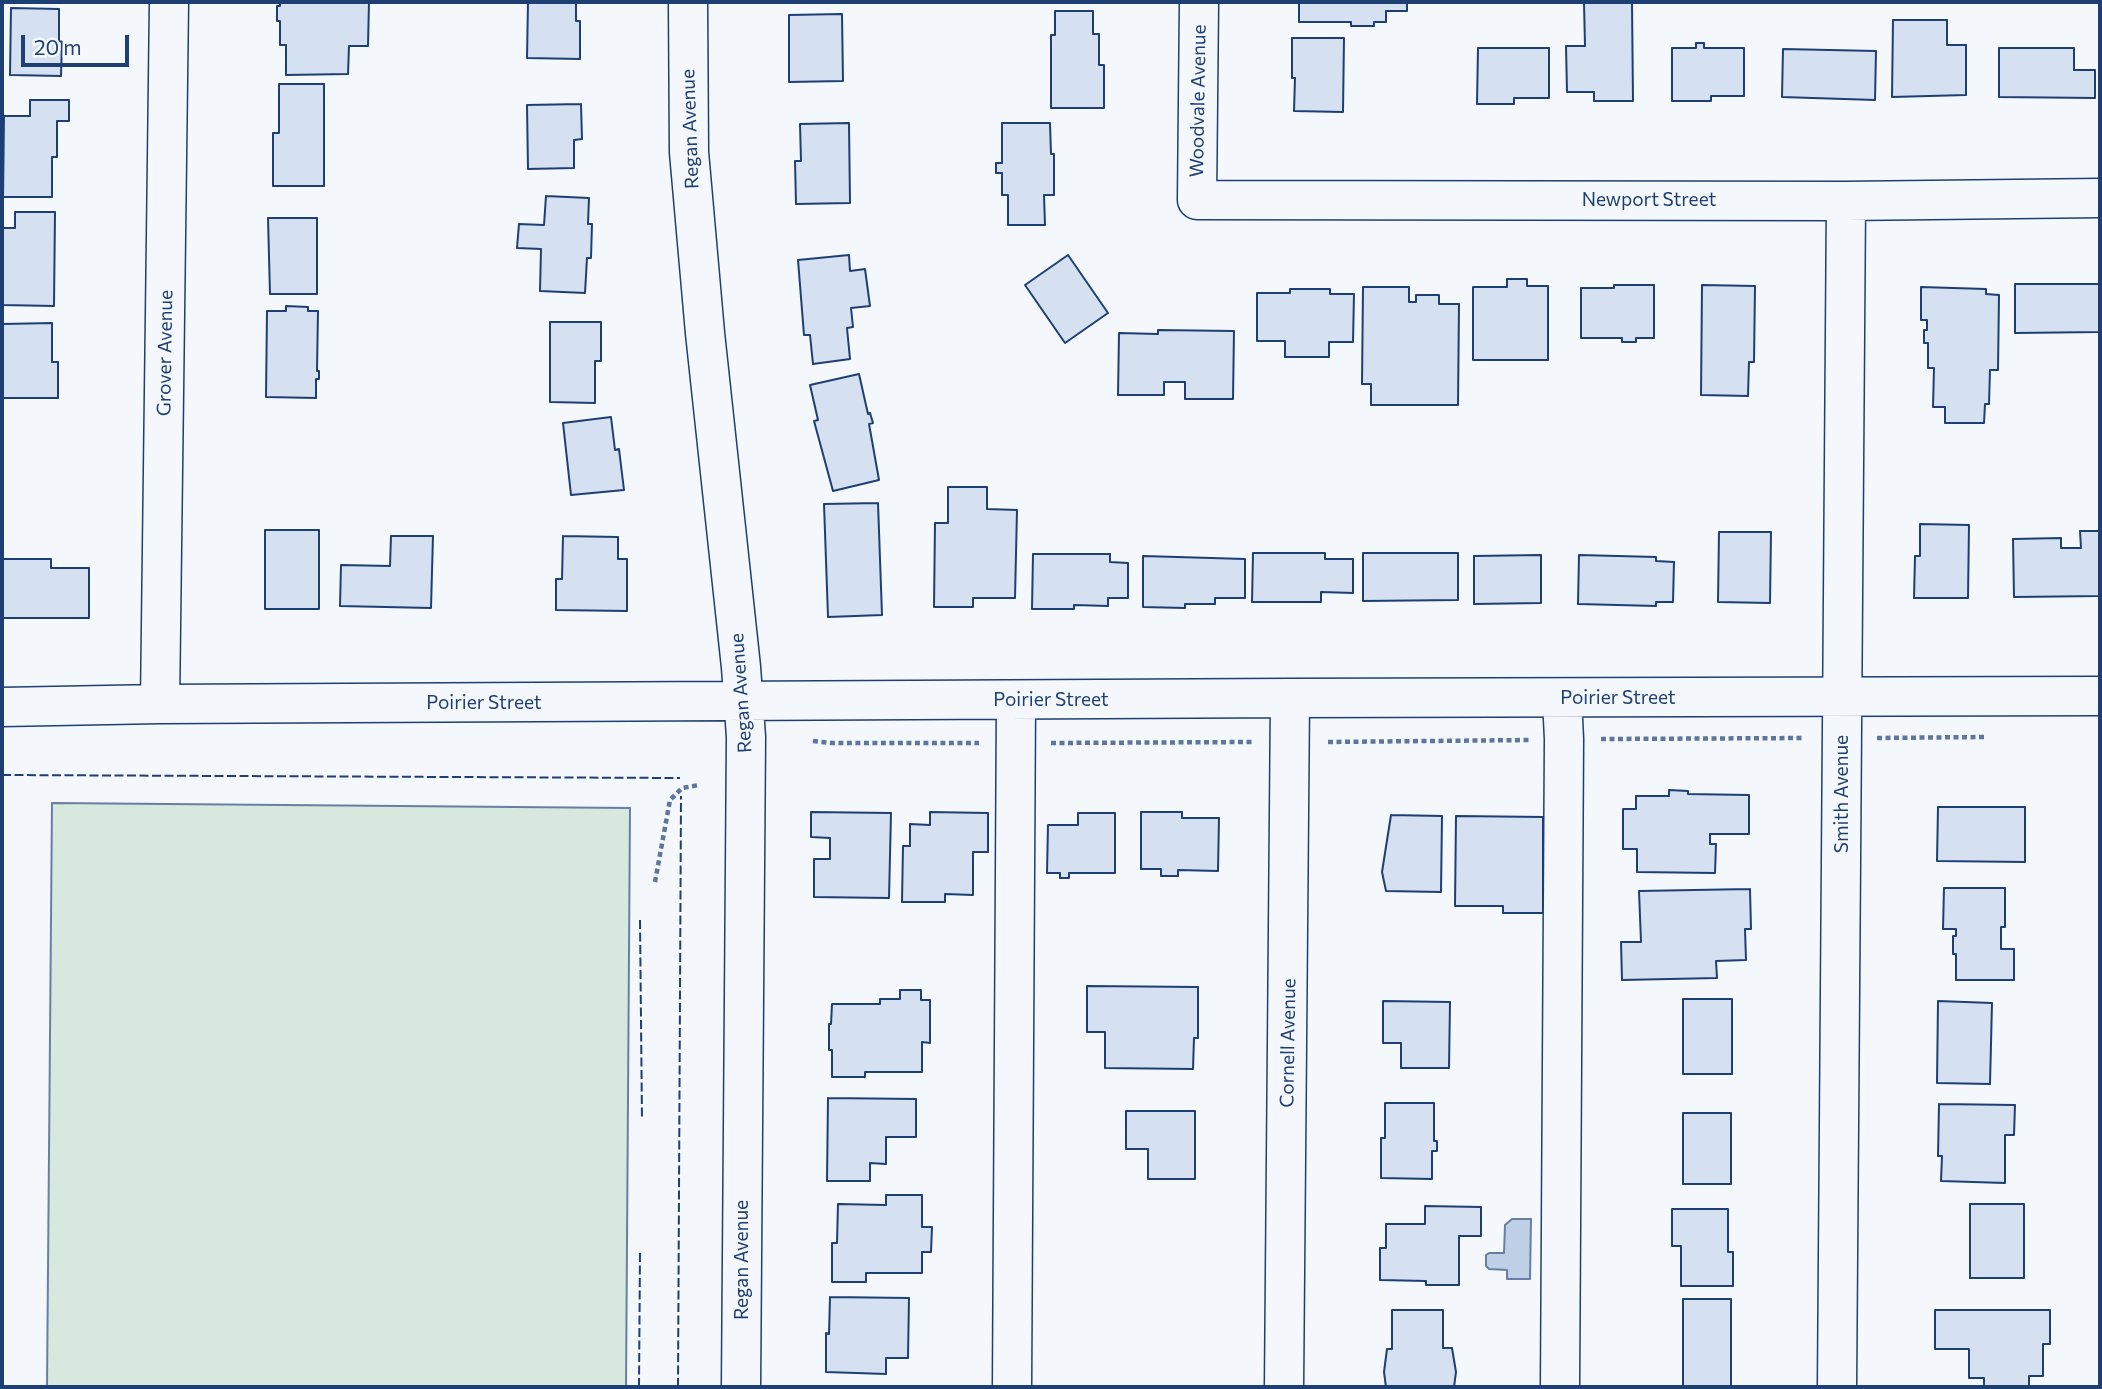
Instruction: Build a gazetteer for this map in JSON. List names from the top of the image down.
{
  "streets": {
    "street": [
      "Woodvale Avenue",
      "Regan Avenue",
      "Newport Street",
      "Grover Avenue",
      "Poirier Street",
      "Smith Avenue",
      "Cornell Avenue"
    ]
  },
  "crossings": [
    ["Woodvale Avenue", "Newport Street"],
    ["Regan Avenue", "Poirier Street"],
    ["Newport Street", "Smith Avenue"],
    ["Grover Avenue", "Poirier Street"],
    ["Poirier Street", "Smith Avenue"],
    ["Poirier Street", "Cornell Avenue"]
  ],
  "scale_bar": "20 m"
}
